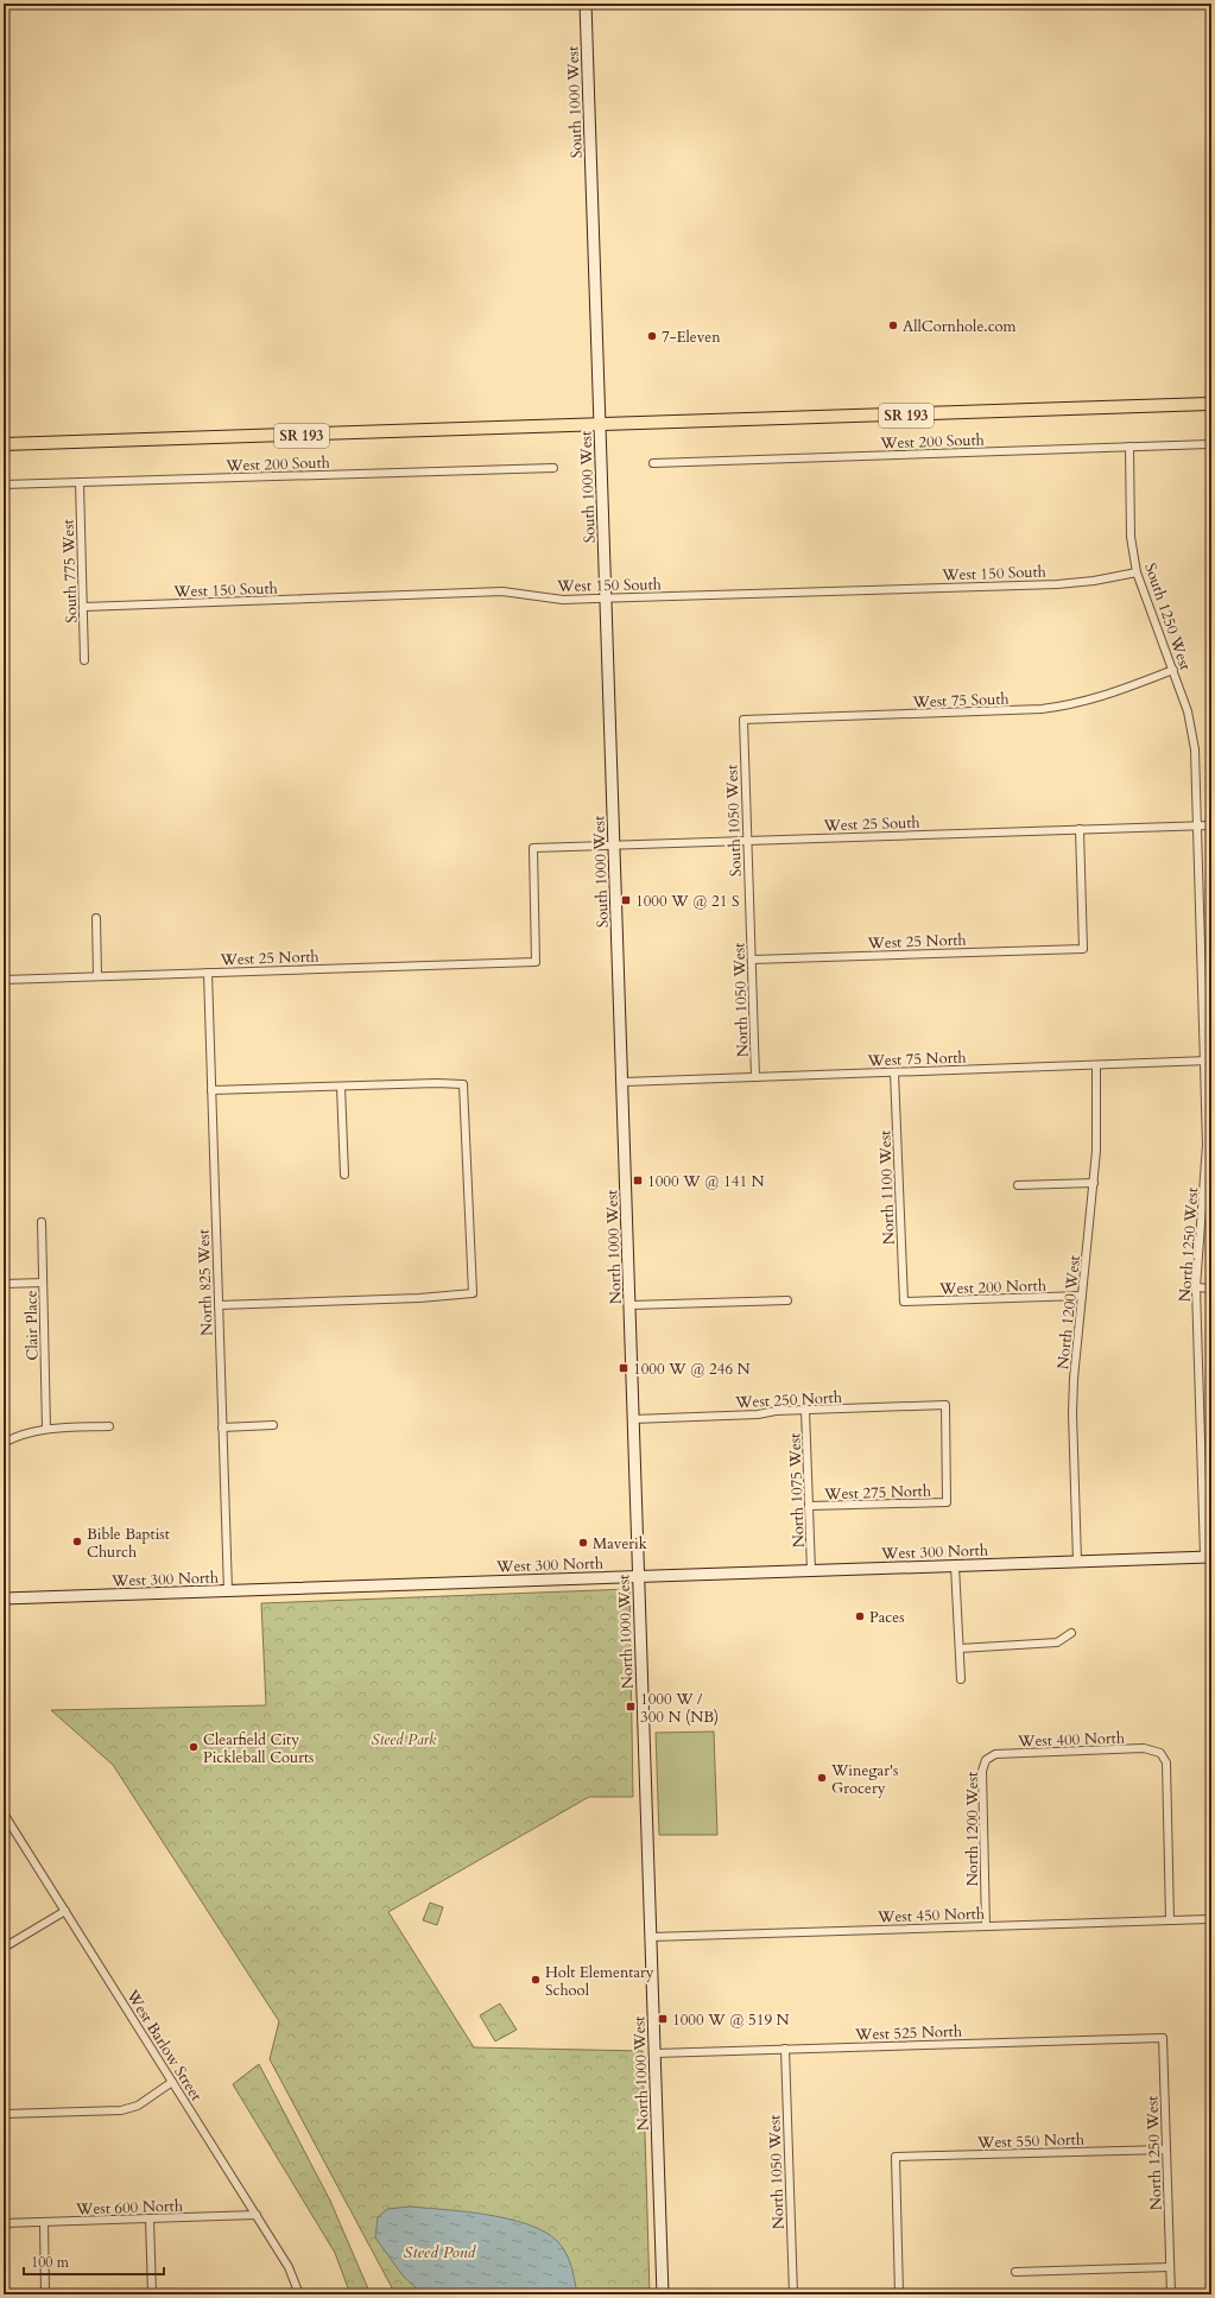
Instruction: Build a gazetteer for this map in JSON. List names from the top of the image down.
{
  "streets": {
    "main road": [
      "South 1000 West",
      "SR 193",
      "North 1000 West",
      "West 300 North"
    ],
    "street": [
      "West 200 South",
      "South 775 West",
      "West 150 South",
      "South 1250 West",
      "West 75 South",
      "South 1050 West",
      "West 25 South",
      "West 25 North",
      "North 1050 West",
      "West 75 North",
      "North 1100 West",
      "North 1250 West",
      "North 825 West",
      "West 200 North",
      "North 1200 West",
      "Clair Place",
      "West 250 North",
      "North 1075 West",
      "West 275 North",
      "West 400 North",
      "West 450 North",
      "West 525 North",
      "West Barlow Street",
      "West 550 North",
      "West 600 North"
    ]
  },
  "crossings": [
    ["South 1000 West", "SR 193"],
    ["South 1000 West", "West 150 South"],
    ["South 1000 West", "West 25 South"],
    ["South 1000 West", "North 1000 West"],
    ["West 200 South", "South 775 West"],
    ["West 200 South", "South 1250 West"],
    ["South 775 West", "West 150 South"],
    ["West 150 South", "South 1250 West"],
    ["South 1250 West", "West 75 South"],
    ["South 1250 West", "West 25 South"],
    ["South 1250 West", "North 1250 West"],
    ["West 75 South", "South 1050 West"],
    ["South 1050 West", "West 25 South"],
    ["South 1050 West", "North 1050 West"],
    ["West 25 South", "West 25 North"],
    ["West 25 North", "North 1050 West"],
    ["West 25 North", "North 825 West"],
    ["North 1050 West", "West 75 North"],
    ["North 1050 West", "West 525 North"],
    ["West 75 North", "North 1100 West"],
    ["West 75 North", "North 1250 West"],
    ["West 75 North", "North 1000 West"],
    ["West 75 North", "North 1200 West"],
    ["North 1100 West", "West 200 North"],
    ["North 1250 West", "West 300 North"],
    ["North 1250 West", "West 525 North"],
    ["North 1250 West", "West 550 North"],
    ["North 1000 West", "West 250 North"],
    ["North 1000 West", "West 300 North"],
    ["North 1000 West", "West 450 North"],
    ["North 1000 West", "West 525 North"],
    ["North 825 West", "West 300 North"],
    ["West 200 North", "North 1200 West"],
    ["North 1200 West", "West 300 North"],
    ["North 1200 West", "West 400 North"],
    ["North 1200 West", "West 450 North"],
    ["West 250 North", "North 1075 West"],
    ["West 250 North", "West 275 North"],
    ["North 1075 West", "West 275 North"],
    ["North 1075 West", "West 300 North"],
    ["West 400 North", "West 450 North"],
    ["West Barlow Street", "West 600 North"]
  ],
  "water": ["Steed Pond"],
  "parks": ["Steed Park"],
  "places": {
    "other": [
      "AllCornhole.com",
      "7-Eleven",
      "Bible Baptist Church",
      "Maverik",
      "Paces",
      "Clearfield City Pickleball Courts",
      "Winegar's Grocery",
      "Holt Elementary School"
    ],
    "transit": [
      "1000 W @ 21 S",
      "1000 W @ 141 N",
      "1000 W @ 246 N",
      "1000 W / 300 N (NB)",
      "1000 W @ 519 N"
    ]
  },
  "scale_bar": "100 m"
}
